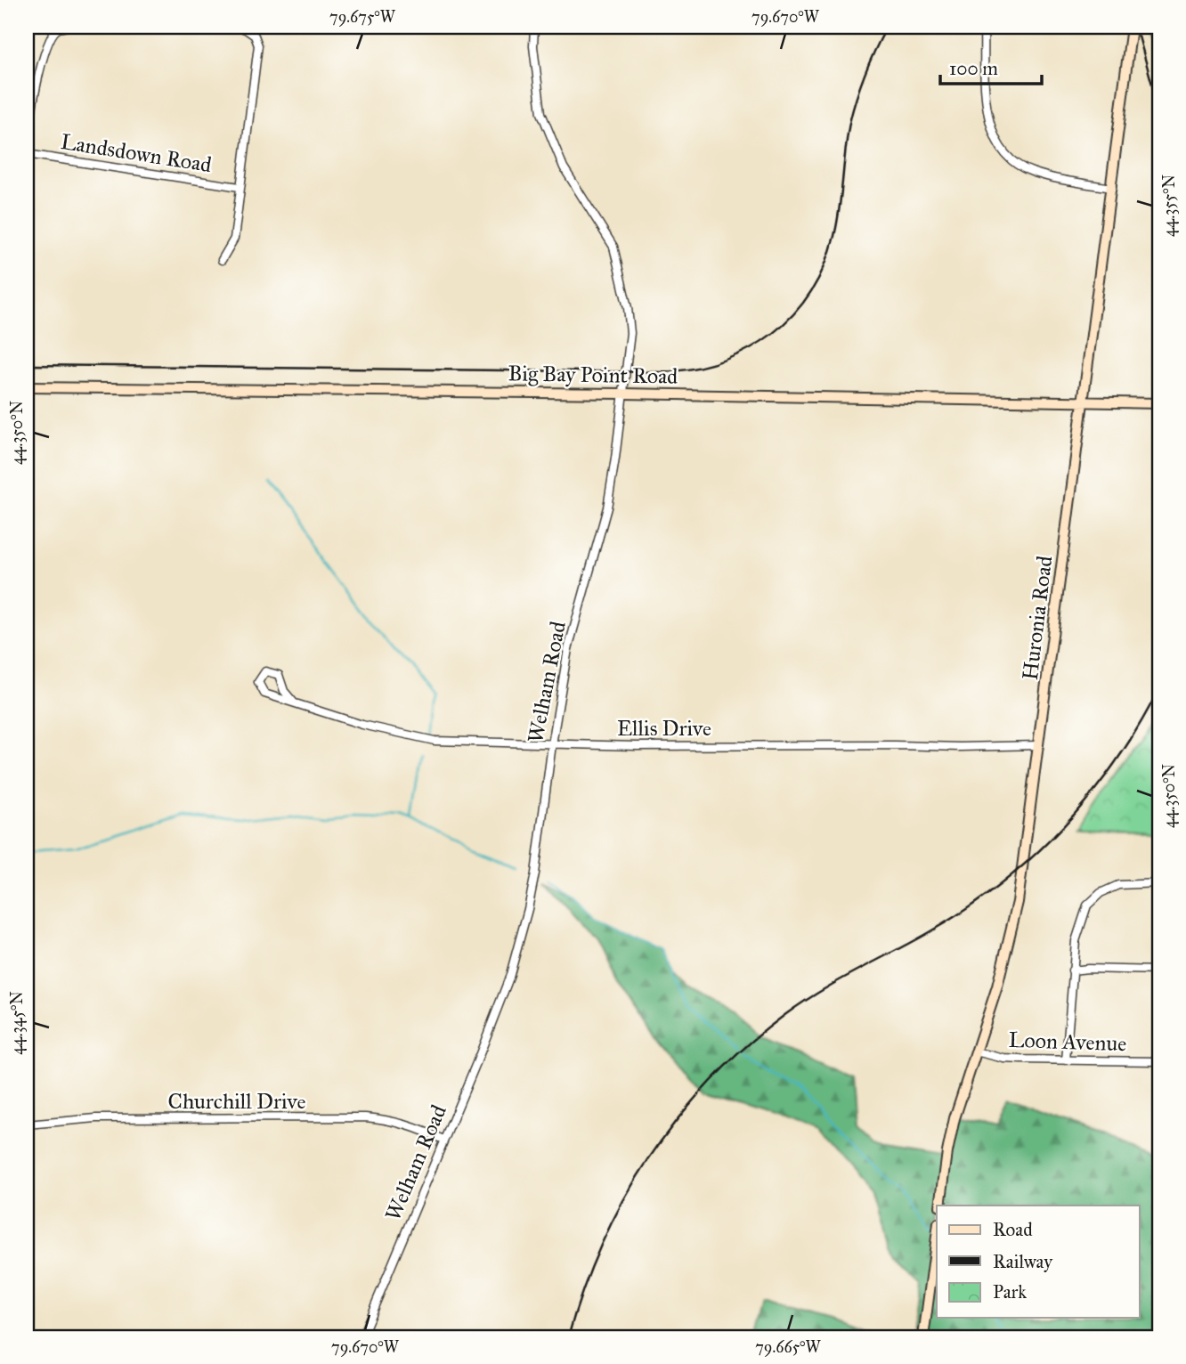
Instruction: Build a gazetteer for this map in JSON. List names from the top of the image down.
{
  "streets": {
    "main road": ["Big Bay Point Road", "Huronia Road"],
    "street": [
      "Landsdown Road",
      "Welham Road",
      "Ellis Drive",
      "Loon Avenue",
      "Churchill Drive"
    ]
  },
  "crossings": [
    ["Big Bay Point Road", "Huronia Road"],
    ["Big Bay Point Road", "Welham Road"],
    ["Huronia Road", "Ellis Drive"],
    ["Huronia Road", "Loon Avenue"],
    ["Welham Road", "Ellis Drive"],
    ["Welham Road", "Churchill Drive"]
  ],
  "legend": ["Road", "Railway", "Park"],
  "scale_bar": "100 m",
  "coordinates": [
    "79.675°W",
    "79.670°W",
    "44.355°N",
    "44.350°N",
    "44.345°N",
    "79.665°W"
  ]
}
